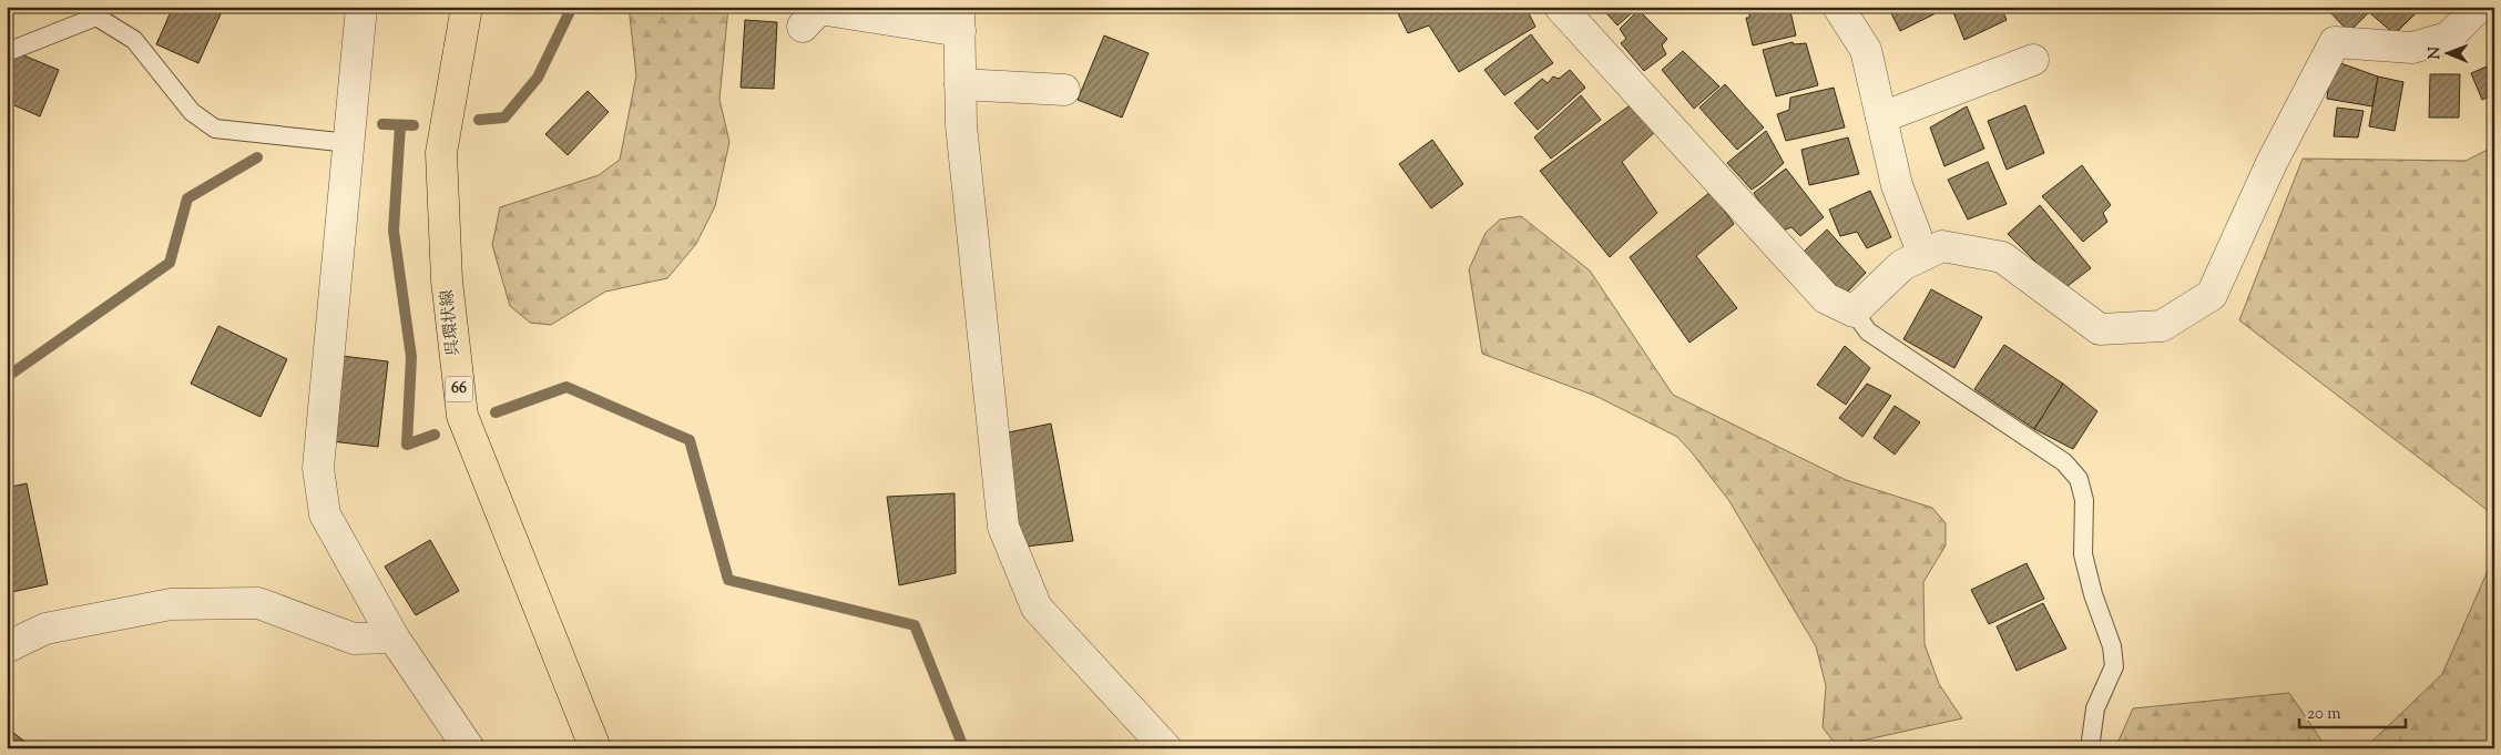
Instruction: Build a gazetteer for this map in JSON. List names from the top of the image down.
{
  "streets": {
    "main road": ["呉環状線", "66"]
  },
  "scale_bar": "20 m",
  "north": "left"
}
